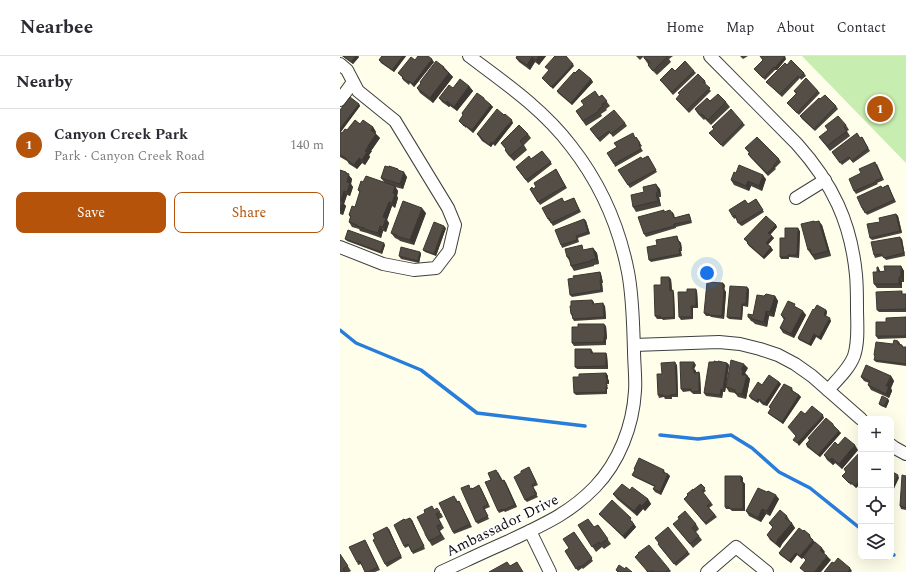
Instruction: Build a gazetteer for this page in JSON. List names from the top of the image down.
{
  "streets": {
    "street": ["Ambassador Drive"]
  },
  "page": {
    "header": "Nearbee",
    "nav": [
      "Home",
      "Map",
      "About",
      "Contact"
    ],
    "heading": "Nearby",
    "pins": "1",
    "list": [
      {
        "mark": "1",
        "name": "Canyon Creek Park",
        "note": "Park · Canyon Creek Road",
        "value": "140 m"
      }
    ],
    "buttons": ["Save", "Share"],
    "map_buttons": ["+", "−"]
  }
}
